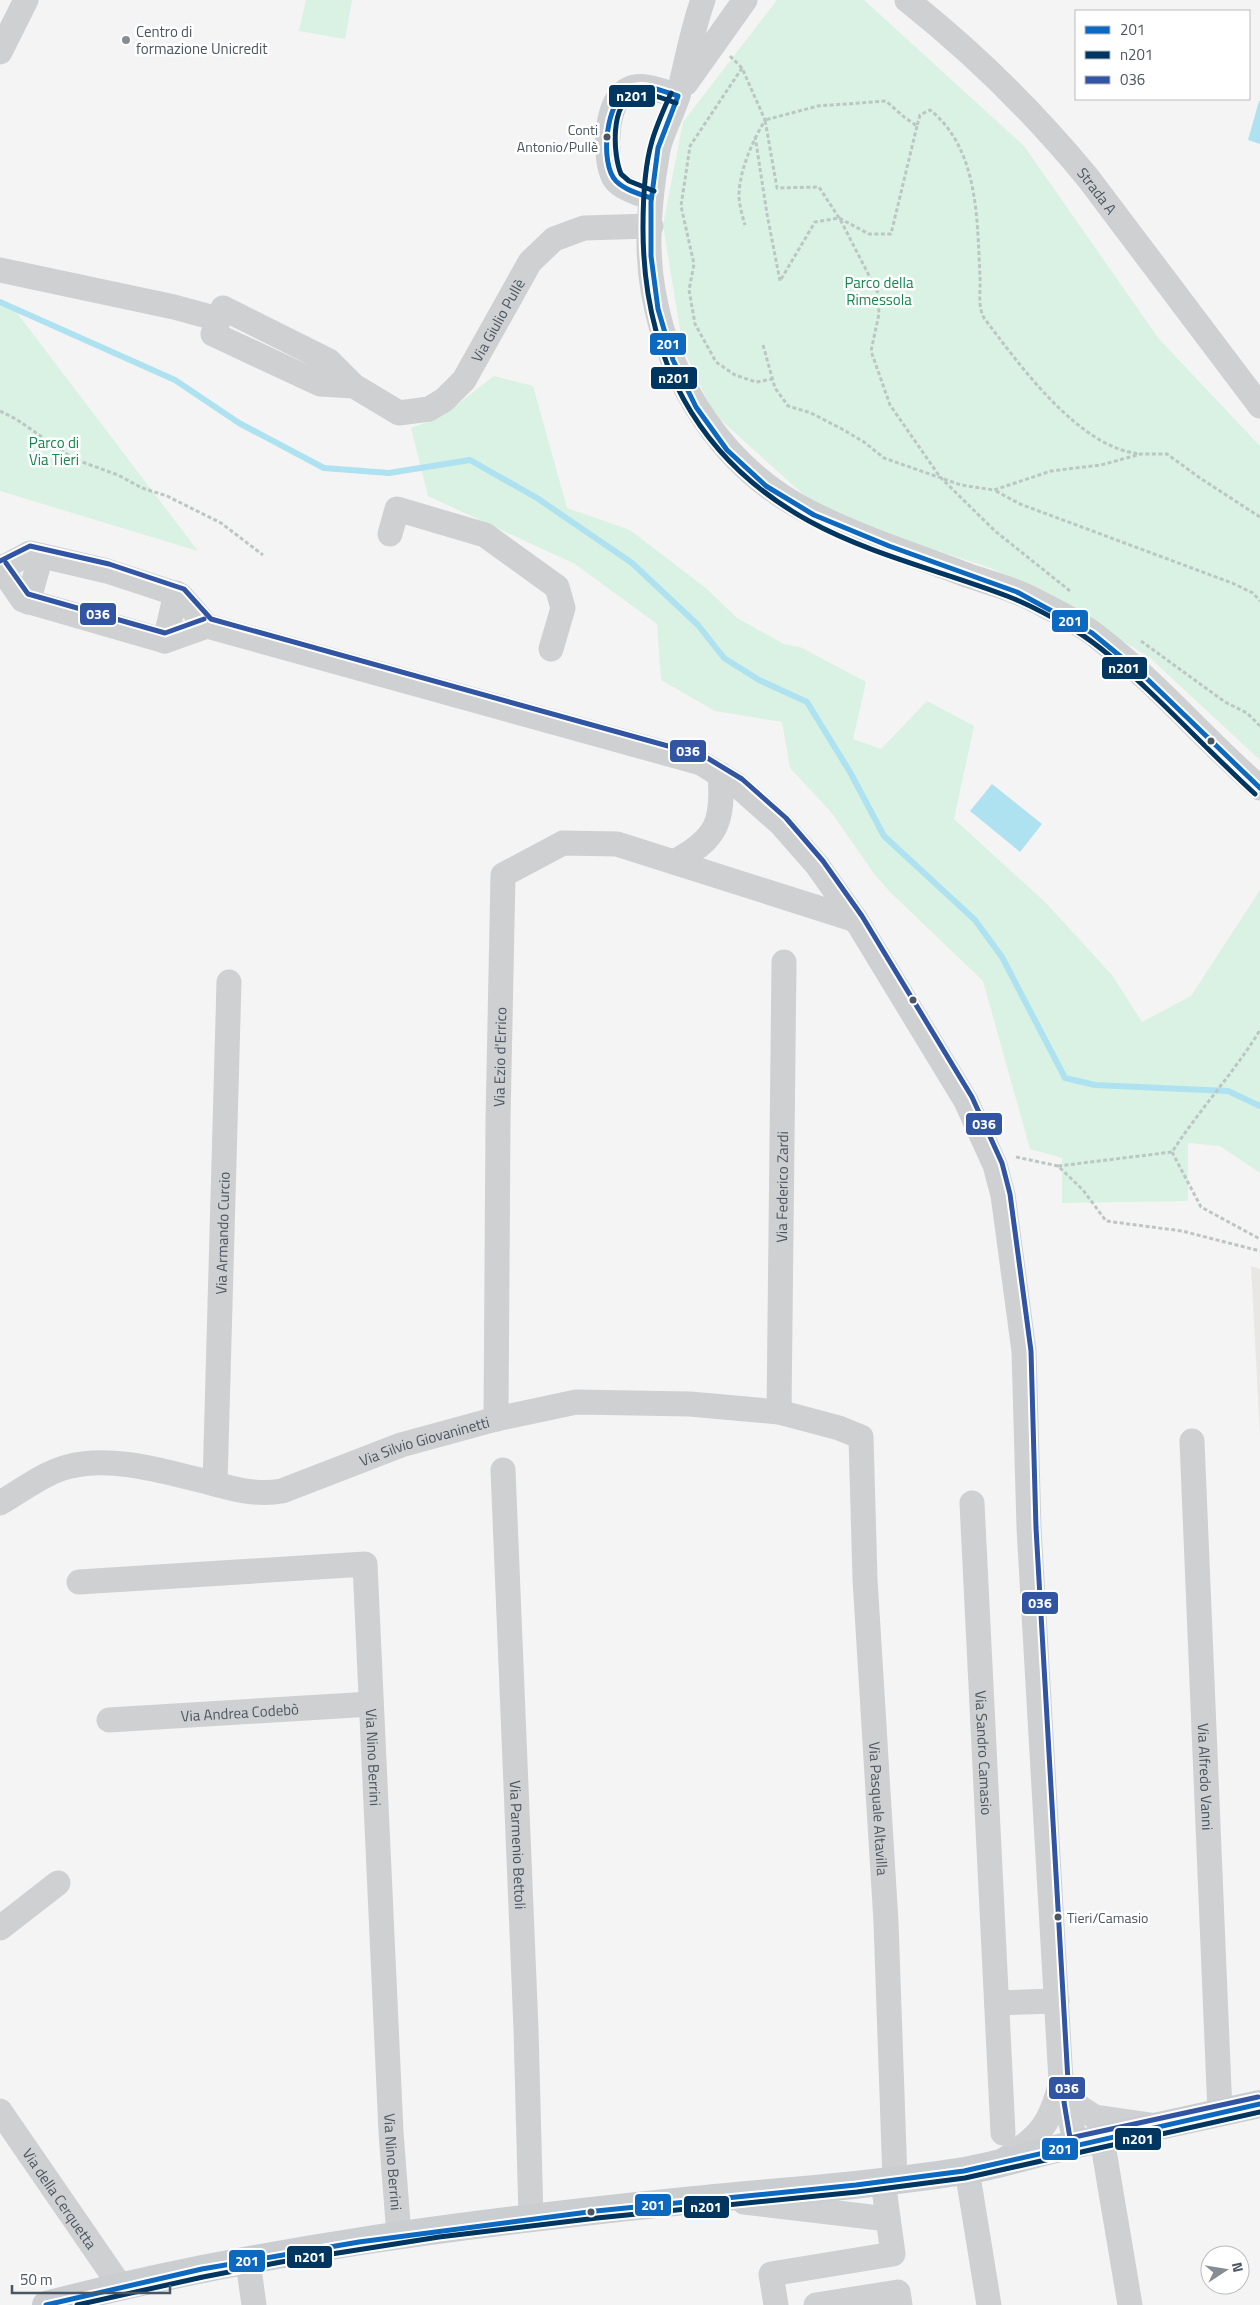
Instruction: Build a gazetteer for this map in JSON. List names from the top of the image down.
{
  "streets": {
    "street": [
      "Strada A",
      "Via Giulio Pullè",
      "Via Ezio d'Errico",
      "Via Federico Zardi",
      "Via Armando Curcio",
      "Via Silvio Giovaninetti",
      "Via Andrea Codebò",
      "Via Sandro Camasio",
      "Via Nino Berrini",
      "Via Alfredo Vanni",
      "Via Pasquale Altavilla",
      "Via Parmenio Bettoli",
      "Via della Cerquetta"
    ]
  },
  "crossings": [
    ["Via Ezio d'Errico", "Via Silvio Giovaninetti"],
    ["Via Federico Zardi", "Via Silvio Giovaninetti"],
    ["Via Armando Curcio", "Via Silvio Giovaninetti"],
    ["Via Silvio Giovaninetti", "Via Pasquale Altavilla"],
    ["Via Andrea Codebò", "Via Nino Berrini"]
  ],
  "parks": ["Parco della Rimessola", "Parco di Via Tieri"],
  "places": ["Centro di formazione Unicredit", "Conti Antonio/Pullè", "Tieri/Camasio"],
  "lines": ["transit line 201", "transit line n201", "transit line 036"],
  "legend": ["201", "n201", "036"],
  "scale_bar": "50 m",
  "north": "right"
}
